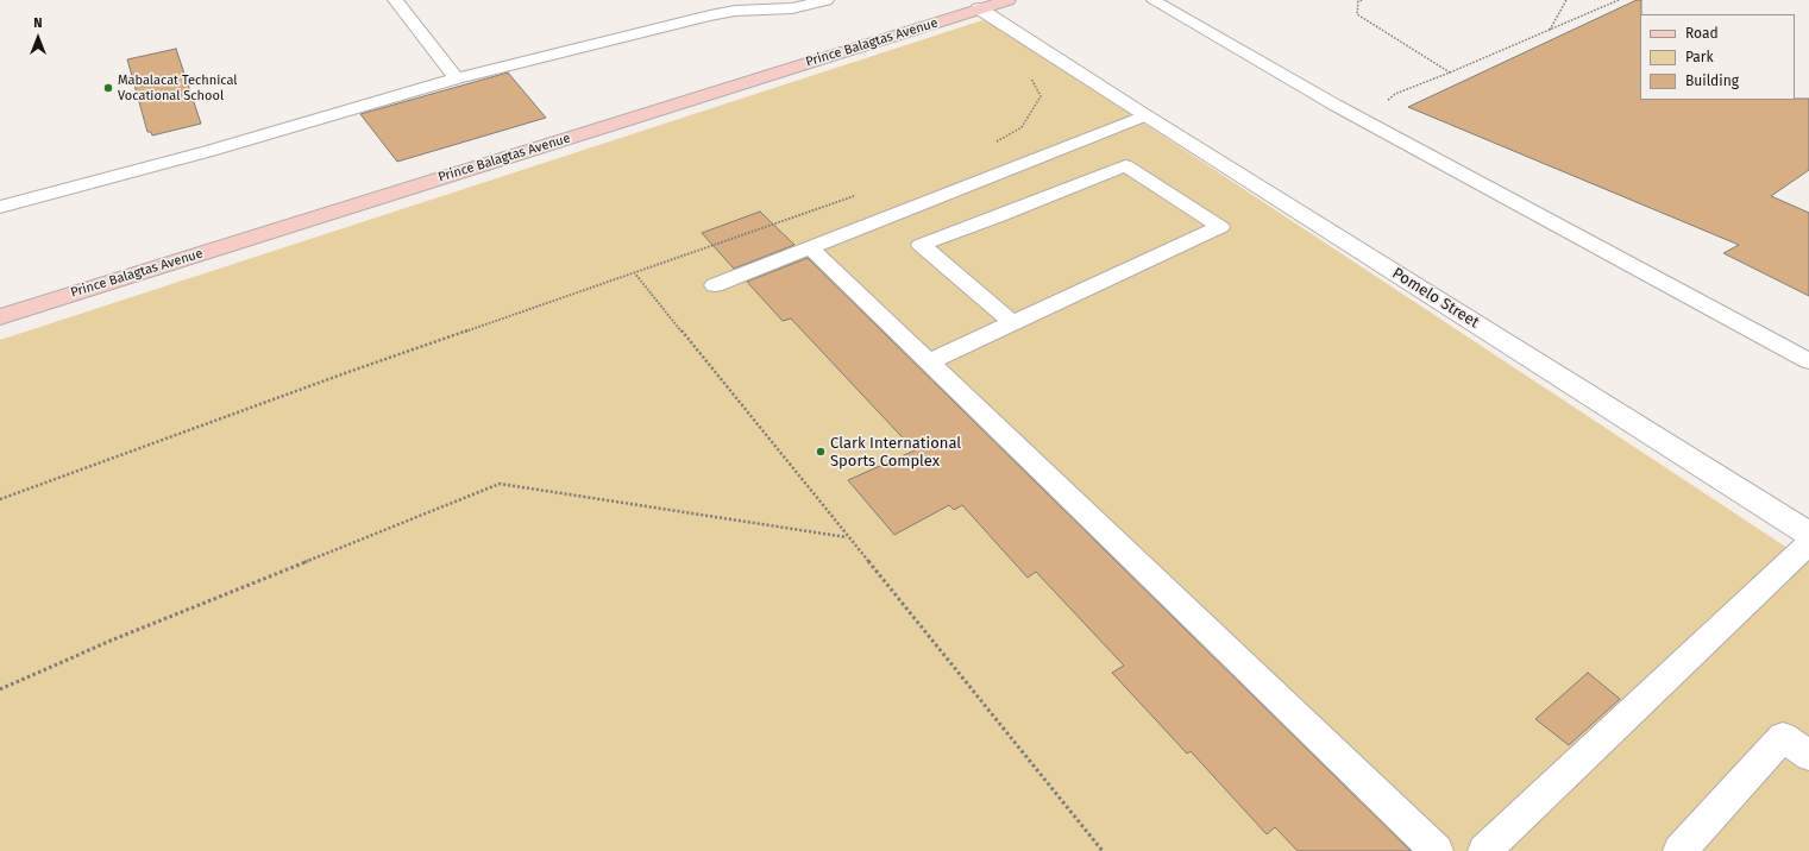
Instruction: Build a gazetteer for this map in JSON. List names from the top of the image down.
{
  "streets": {
    "main road": ["Prince Balagtas Avenue"],
    "street": ["Pomelo Street"]
  },
  "crossings": [
    ["Prince Balagtas Avenue", "Pomelo Street"]
  ],
  "places": ["Mabalacat Technical Vocational School", "Clark International Sports Complex"],
  "legend": ["Road", "Park", "Building"],
  "north": "top"
}
